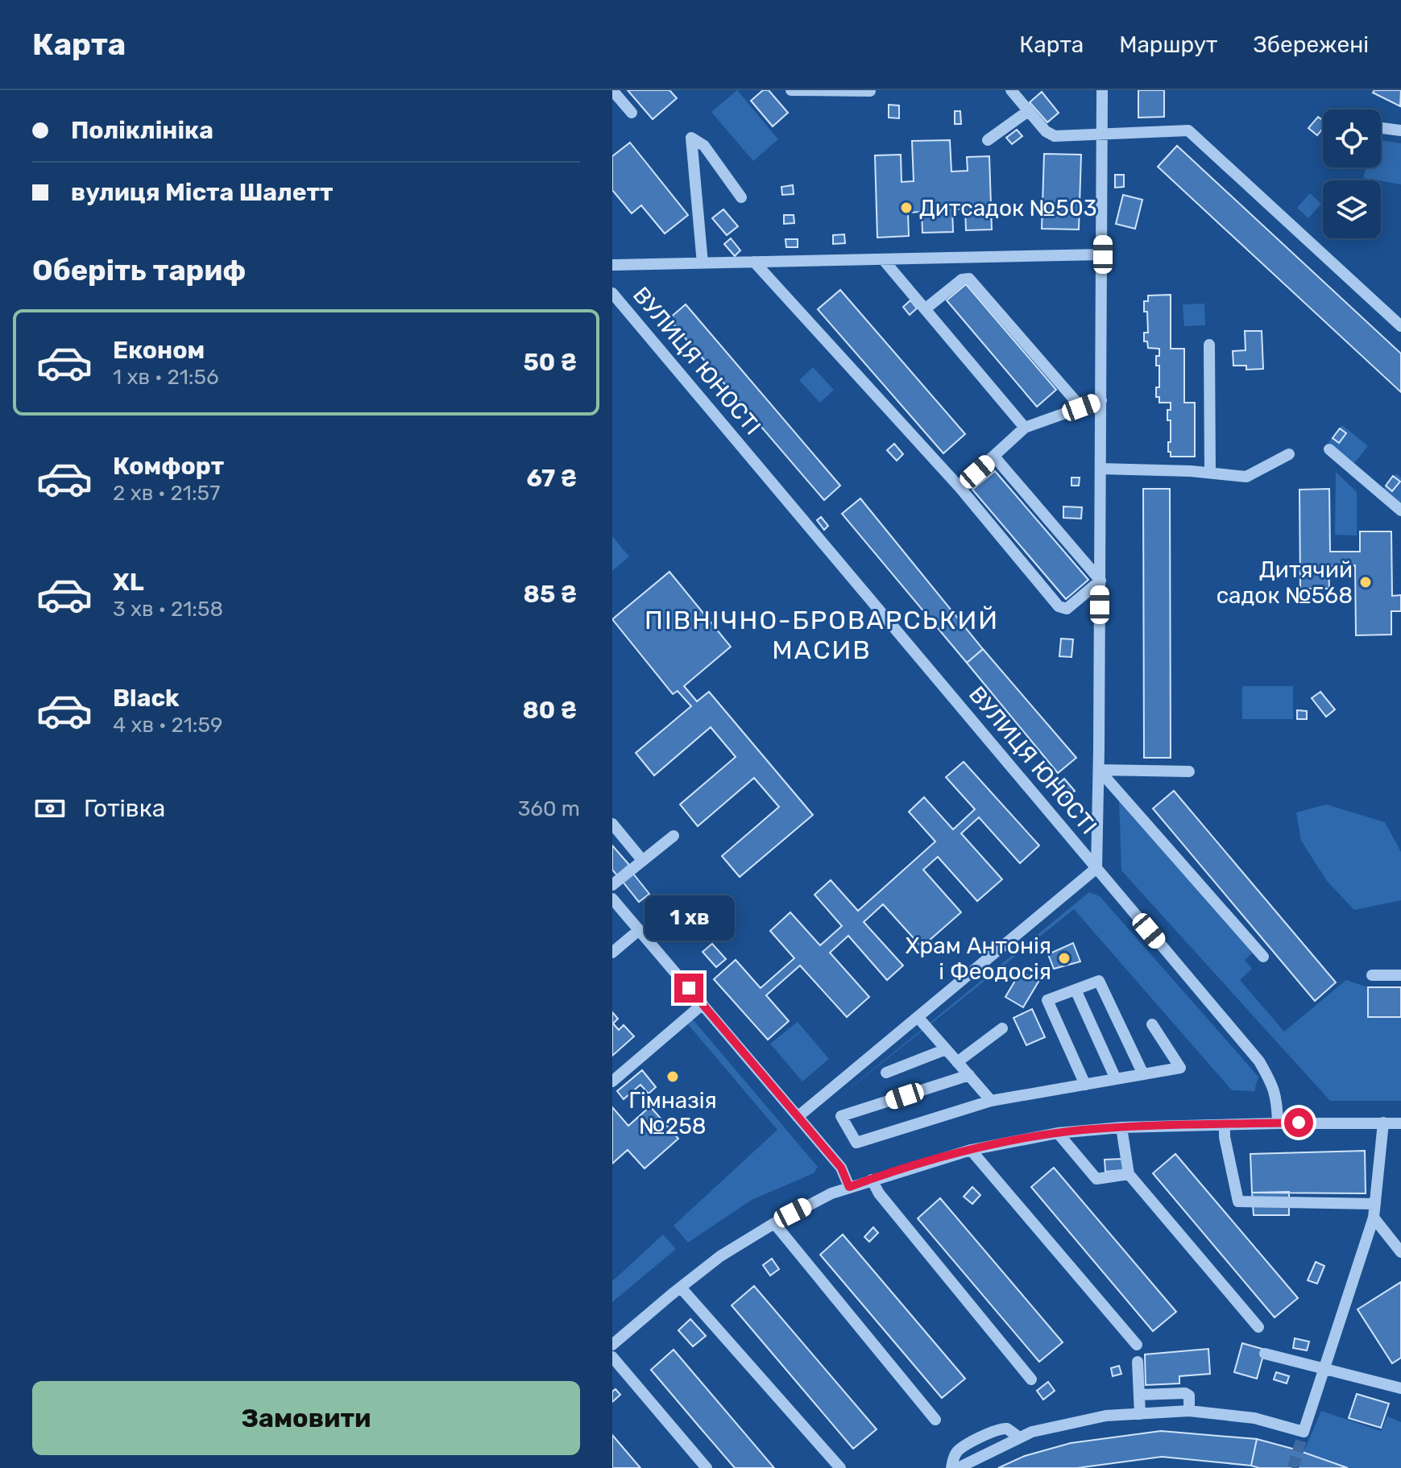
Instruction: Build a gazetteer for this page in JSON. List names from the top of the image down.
{
  "streets": {
    "street": ["ВУЛИЦЯ ЮНОСТІ"]
  },
  "districts": ["ПІВНІЧНО-БРОВАРСЬКИЙ МАСИВ"],
  "places": [
    "Дитсадок №503",
    "Дитячий садок №568",
    "Храм Антонія і Феодосія",
    "Гімназія №258"
  ],
  "page": {
    "header": "Карта",
    "nav": ["Карта", "Маршрут", "Збережені"],
    "banner": ["Поліклініка", "вулиця Міста Шалетт"],
    "heading": "Оберіть тариф",
    "list": [
      {
        "name": "Економ",
        "note": "1 хв · 21:56",
        "value": "50 ₴"
      },
      {
        "name": "Комфорт",
        "note": "2 хв · 21:57",
        "value": "67 ₴"
      },
      {
        "name": "XL",
        "note": "3 хв · 21:58",
        "value": "85 ₴"
      },
      {
        "name": "Black",
        "note": "4 хв · 21:59",
        "value": "80 ₴"
      }
    ],
    "pay": ["Готівка", "360 m"],
    "bubble": "1 хв",
    "buttons": "Замовити"
  }
}
